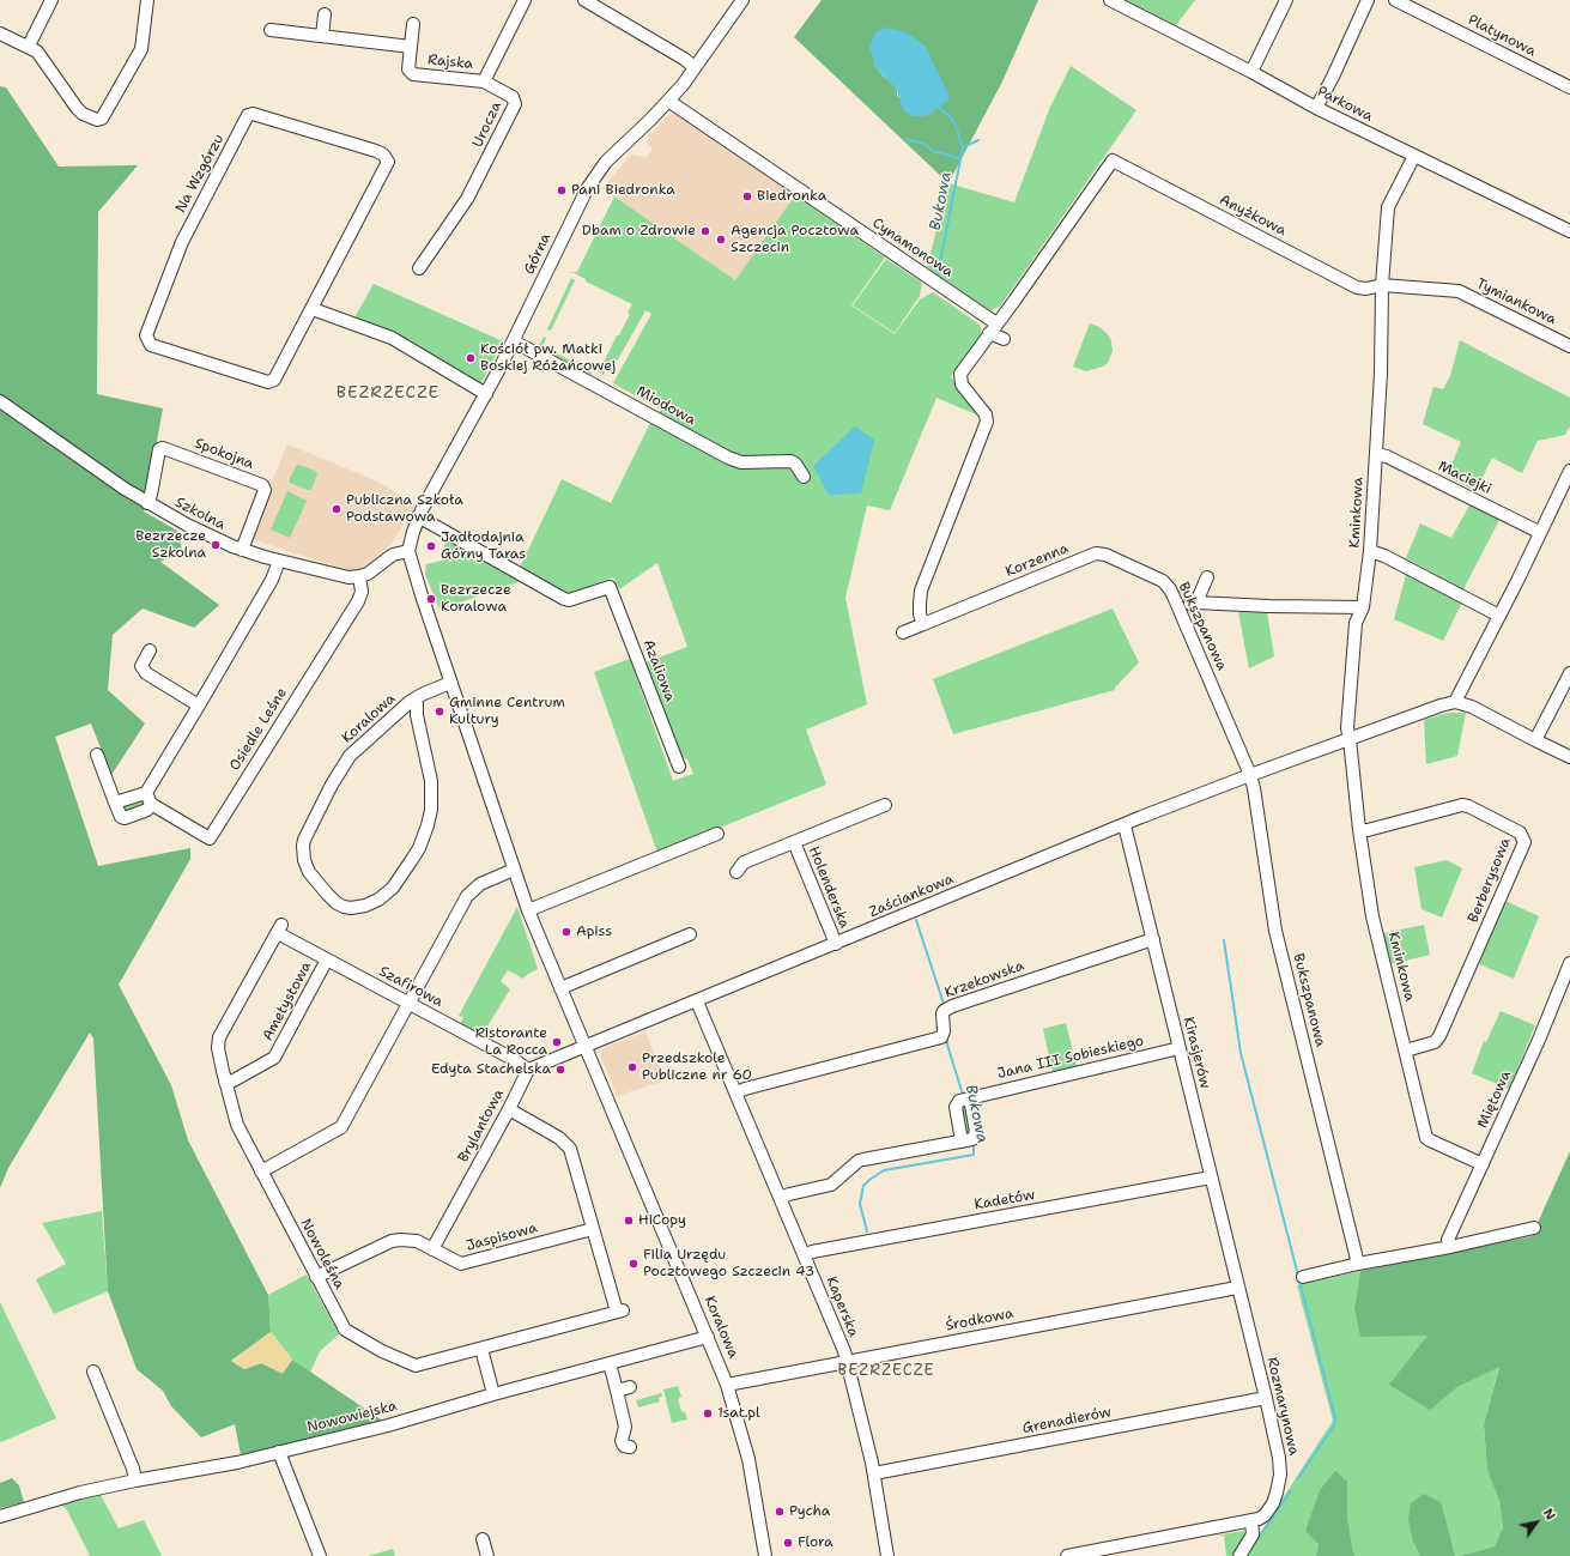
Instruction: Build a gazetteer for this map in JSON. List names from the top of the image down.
{
  "streets": {
    "street": [
      "Platynowa",
      "Rajska",
      "Parkowa",
      "Urocza",
      "Na Wzgórzu",
      "Anyżkowa",
      "Cynamonowa",
      "Górna",
      "Tymiankowa",
      "Miodowa",
      "Spokojna",
      "Maciejki",
      "Kminkowa",
      "Szkolna",
      "Korzenna",
      "Bukszpanowa",
      "Azaliowa",
      "Koralowa",
      "Osiedle Leśne",
      "Berberysowa",
      "Holenderska",
      "Zaściankowa",
      "Krzekowska",
      "Szafirowa",
      "Ametystowa",
      "Kirasjerów",
      "Jana III Sobieskiego",
      "Miętowa",
      "Brylantowa",
      "Kadetów",
      "Jaspisowa",
      "Nowoleśna",
      "Kaperska",
      "Środkowa",
      "Rozmarynowa",
      "Nowowiejska",
      "Grenadierów"
    ]
  },
  "crossings": [
    ["Rajska", "Urocza"],
    ["Anyżkowa", "Cynamonowa"],
    ["Anyżkowa", "Tymiankowa"],
    ["Anyżkowa", "Kminkowa"],
    ["Cynamonowa", "Górna"],
    ["Górna", "Miodowa"],
    ["Górna", "Azaliowa"],
    ["Górna", "Koralowa"],
    ["Tymiankowa", "Kminkowa"],
    ["Spokojna", "Szkolna"],
    ["Maciejki", "Kminkowa"],
    ["Kminkowa", "Berberysowa"],
    ["Kminkowa", "Miętowa"],
    ["Szkolna", "Osiedle Leśne"],
    ["Korzenna", "Bukszpanowa"],
    ["Bukszpanowa", "Zaściankowa"],
    ["Koralowa", "Zaściankowa"],
    ["Koralowa", "Środkowa"],
    ["Koralowa", "Nowowiejska"],
    ["Holenderska", "Zaściankowa"],
    ["Zaściankowa", "Kirasjerów"],
    ["Zaściankowa", "Kaperska"],
    ["Krzekowska", "Kirasjerów"],
    ["Krzekowska", "Kaperska"],
    ["Szafirowa", "Ametystowa"],
    ["Szafirowa", "Brylantowa"],
    ["Szafirowa", "Nowoleśna"],
    ["Ametystowa", "Nowoleśna"],
    ["Kirasjerów", "Jana III Sobieskiego"],
    ["Kirasjerów", "Kadetów"],
    ["Kirasjerów", "Środkowa"],
    ["Kirasjerów", "Rozmarynowa"],
    ["Jana III Sobieskiego", "Kaperska"],
    ["Brylantowa", "Jaspisowa"],
    ["Kadetów", "Kaperska"],
    ["Jaspisowa", "Nowoleśna"],
    ["Kaperska", "Środkowa"],
    ["Kaperska", "Grenadierów"],
    ["Środkowa", "Rozmarynowa"],
    ["Rozmarynowa", "Grenadierów"]
  ],
  "districts": ["BEZRZECZE", "BEZRZECZE"],
  "water": ["Bukowa"],
  "places": [
    "Pani Biedronka",
    "Biedronka",
    "Dbam o Zdrowie",
    "Agencja Pocztowa Szczecin",
    "Kościół pw. Matki Boskiej Różańcowej",
    "Publiczna Szkoła Podstawowa",
    "Bezrzecze Szkolna",
    "Jadłodajnia Górny Taras",
    "Bezrzecze Koralowa",
    "Gminne Centrum Kultury",
    "Apiss",
    "Ristorante La Rocca",
    "Przedszkole Publiczne nr 60",
    "Edyta Stachelska",
    "HiCopy",
    "Filia Urzędu Pocztowego Szczecin 43",
    "1sat.pl",
    "Pycha",
    "Flora"
  ],
  "north": "top right"
}
